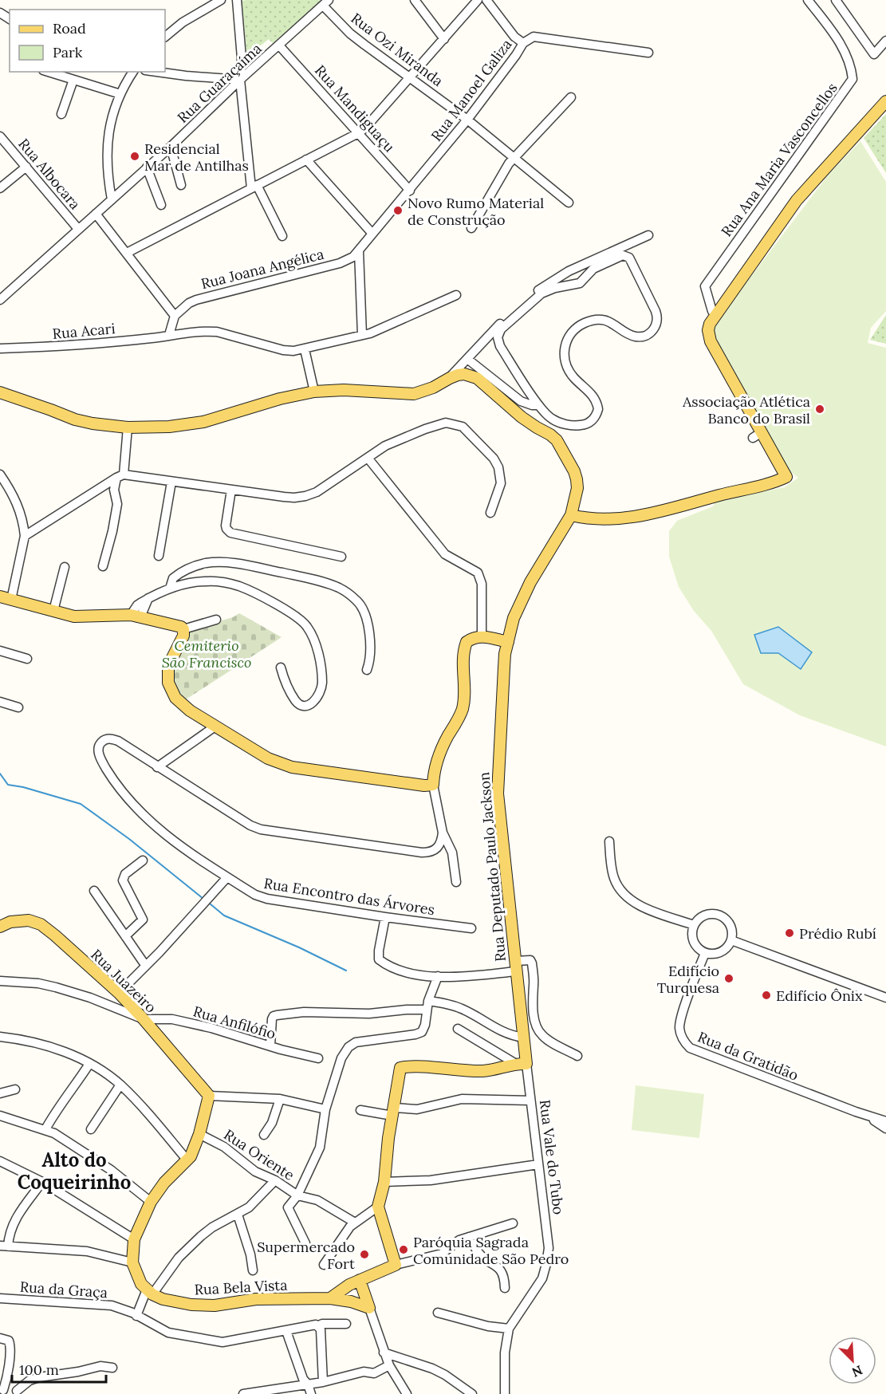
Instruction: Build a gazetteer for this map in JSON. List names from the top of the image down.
{
  "streets": {
    "main road": [
      "Rua Deputado Paulo Jackson",
      "Rua Juazeiro",
      "Rua Vale do Tubo",
      "Rua Bela Vista"
    ],
    "street": [
      "Rua Ozi Miranda",
      "Rua Guaraçaíma",
      "Rua Manoel Galiza",
      "Rua Mandiguaçu",
      "Rua Ana Maria Vasconcellos",
      "Rua Albocara",
      "Rua Joana Angélica",
      "Rua Acari",
      "Rua Encontro das Árvores",
      "Rua Anfilófio",
      "Rua da Gratidão",
      "Rua Oriente",
      "Rua da Graça"
    ]
  },
  "crossings": [
    ["Rua Ozi Miranda", "Rua Guaraçaíma"],
    ["Rua Ozi Miranda", "Rua Manoel Galiza"],
    ["Rua Guaraçaíma", "Rua Mandiguaçu"],
    ["Rua Guaraçaíma", "Rua Albocara"],
    ["Rua Manoel Galiza", "Rua Mandiguaçu"],
    ["Rua Manoel Galiza", "Rua Joana Angélica"],
    ["Rua Deputado Paulo Jackson", "Rua Vale do Tubo"],
    ["Rua Juazeiro", "Rua Anfilófio"]
  ],
  "districts": ["Alto do Coqueirinho"],
  "parks": ["Cemiterio São Francisco"],
  "places": [
    "Residencial Mar de Antilhas",
    "Novo Rumo Material de Construção",
    "Associação Atlética Banco do Brasil",
    "Prédio Rubí",
    "Edifício Turquesa",
    "Edifício Ônix",
    "Paróquia Sagrada Comunidade São Pedro",
    "Supermercado Fort"
  ],
  "legend": ["Road", "Park"],
  "scale_bar": "100 m",
  "north": "bottom right"
}
